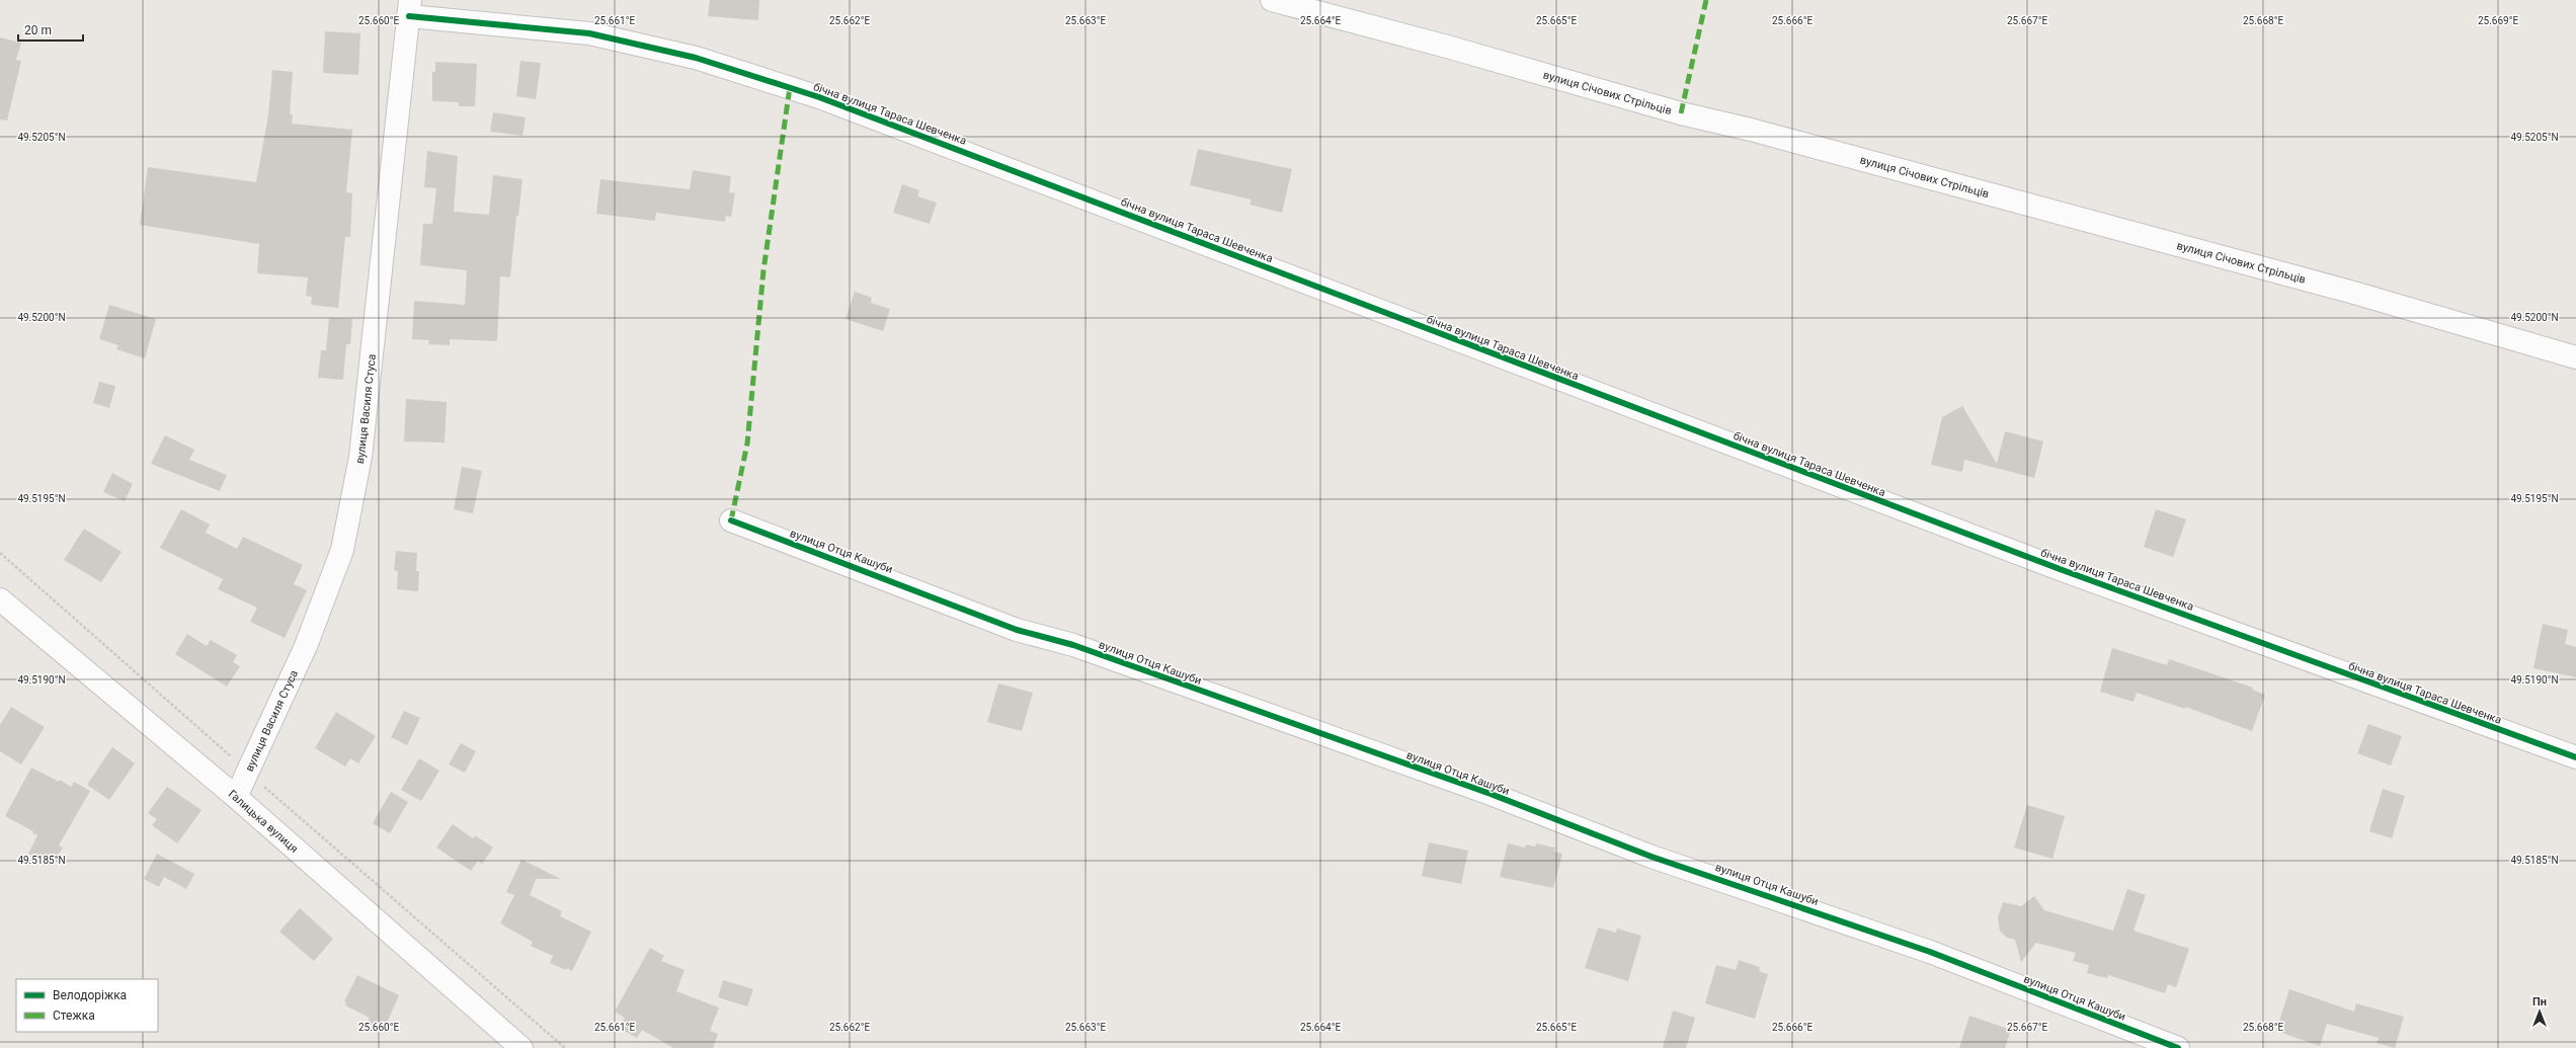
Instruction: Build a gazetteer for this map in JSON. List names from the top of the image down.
{
  "streets": {
    "street": [
      "вулиця Січових Стрільців",
      "бічна вулиця Тараса Шевченка",
      "вулиця Василя Стуса",
      "вулиця Отця Кашуби",
      "Галицька вулиця"
    ]
  },
  "crossings": [
    ["бічна вулиця Тараса Шевченка", "вулиця Василя Стуса"],
    ["вулиця Василя Стуса", "Галицька вулиця"]
  ],
  "legend": ["Велодоріжка", "Стежка"],
  "scale_bar": "20 m",
  "north": "top",
  "coordinates": [
    "25.660°E",
    "25.661°E",
    "25.662°E",
    "25.663°E",
    "25.664°E",
    "25.665°E",
    "25.666°E",
    "25.667°E",
    "25.668°E",
    "25.669°E",
    "49.5205°N",
    "49.5200°N",
    "49.5195°N",
    "49.5190°N",
    "49.5185°N"
  ]
}
